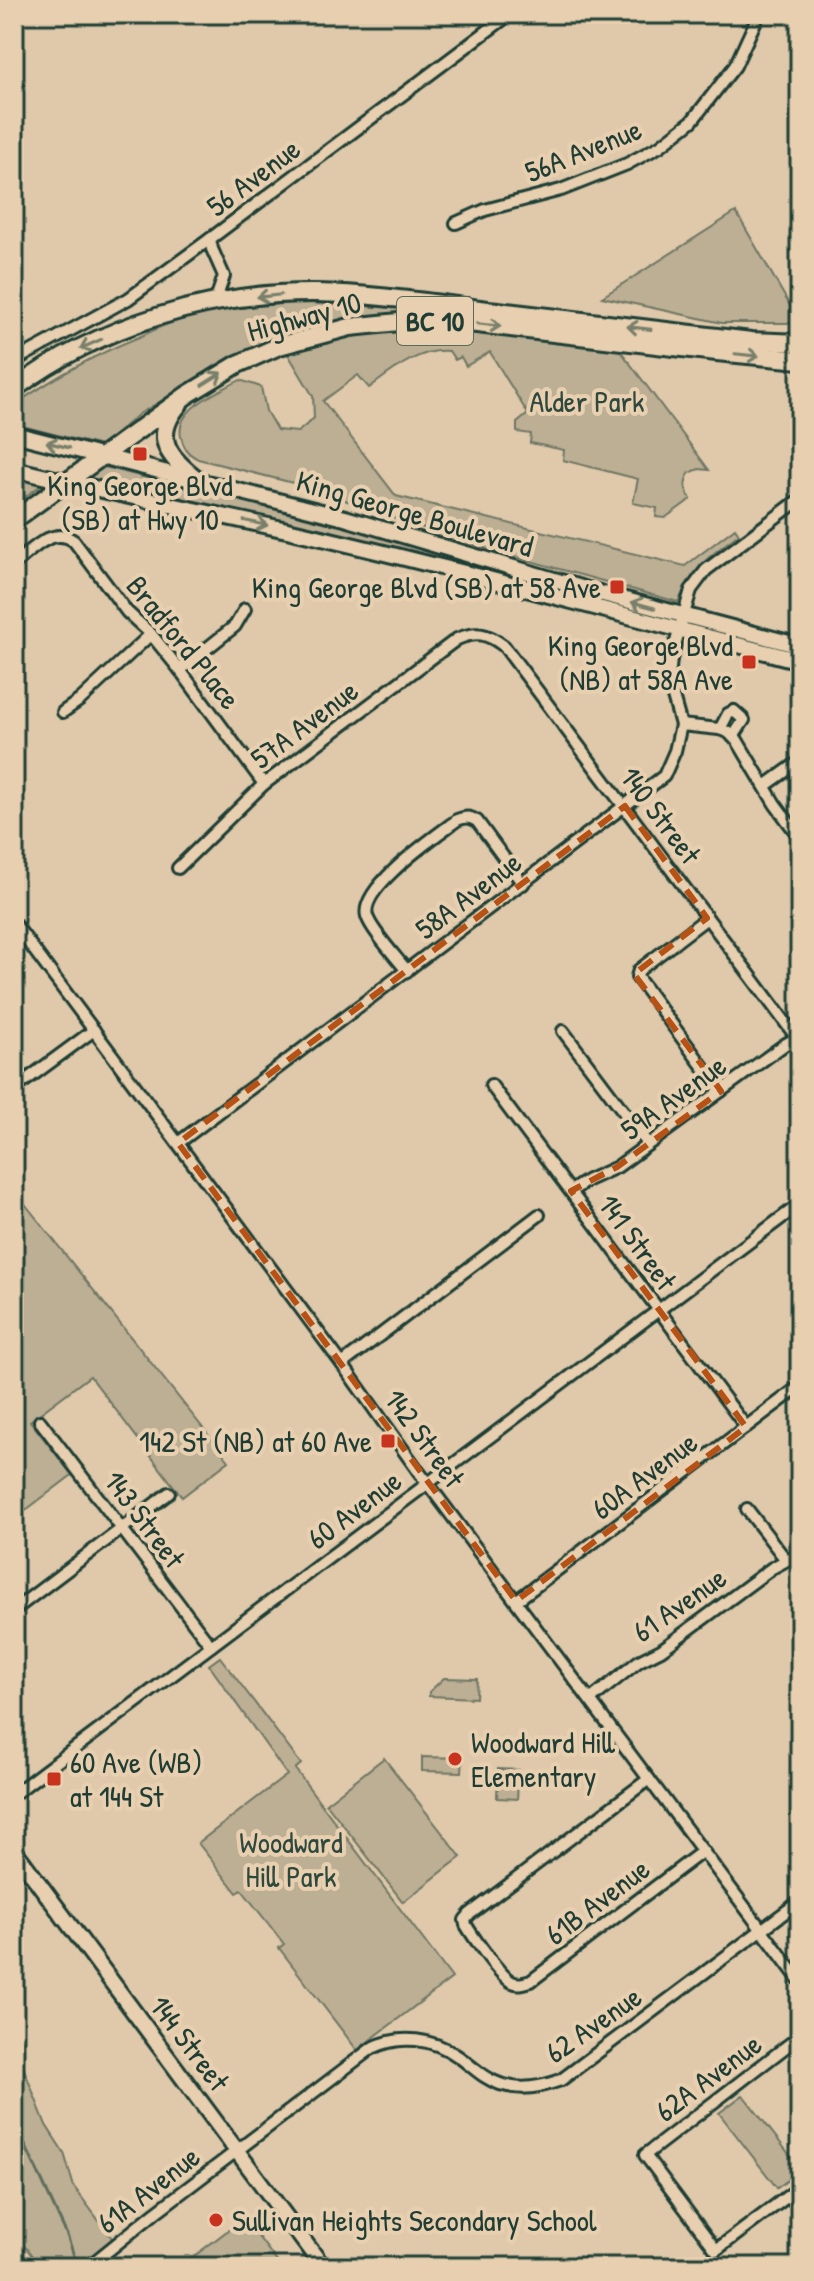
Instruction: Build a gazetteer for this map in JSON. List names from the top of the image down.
{
  "streets": {
    "highway": ["Highway 10", "BC 10"],
    "main road": ["King George Boulevard", "144 Street"],
    "street": [
      "56A Avenue",
      "56 Avenue",
      "Bradford Place",
      "57A Avenue",
      "140 Street",
      "58A Avenue",
      "59A Avenue",
      "141 Street",
      "142 Street",
      "60A Avenue",
      "60 Avenue",
      "143 Street",
      "61 Avenue",
      "61B Avenue",
      "62 Avenue",
      "62A Avenue",
      "61A Avenue"
    ]
  },
  "crossings": [
    ["Highway 10", "King George Boulevard"],
    ["Bradford Place", "57A Avenue"],
    ["57A Avenue", "140 Street"],
    ["140 Street", "58A Avenue"],
    ["140 Street", "59A Avenue"],
    ["58A Avenue", "142 Street"],
    ["59A Avenue", "141 Street"],
    ["141 Street", "60A Avenue"],
    ["141 Street", "60 Avenue"],
    ["142 Street", "60A Avenue"],
    ["142 Street", "60 Avenue"],
    ["142 Street", "61 Avenue"],
    ["142 Street", "61B Avenue"],
    ["142 Street", "62 Avenue"],
    ["60 Avenue", "143 Street"],
    ["62 Avenue", "144 Street"],
    ["62 Avenue", "61A Avenue"],
    ["144 Street", "61A Avenue"]
  ],
  "parks": ["Alder Park", "Woodward Hill Park"],
  "places": {
    "transit": [
      "King George Blvd (SB) at Hwy 10",
      "King George Blvd (SB) at 58 Ave",
      "King George Blvd (NB) at 58A Ave",
      "142 St (NB) at 60 Ave",
      "60 Ave (WB) at 144 St"
    ],
    "other": ["Woodward Hill Elementary", "Sullivan Heights Secondary School"]
  }
}
